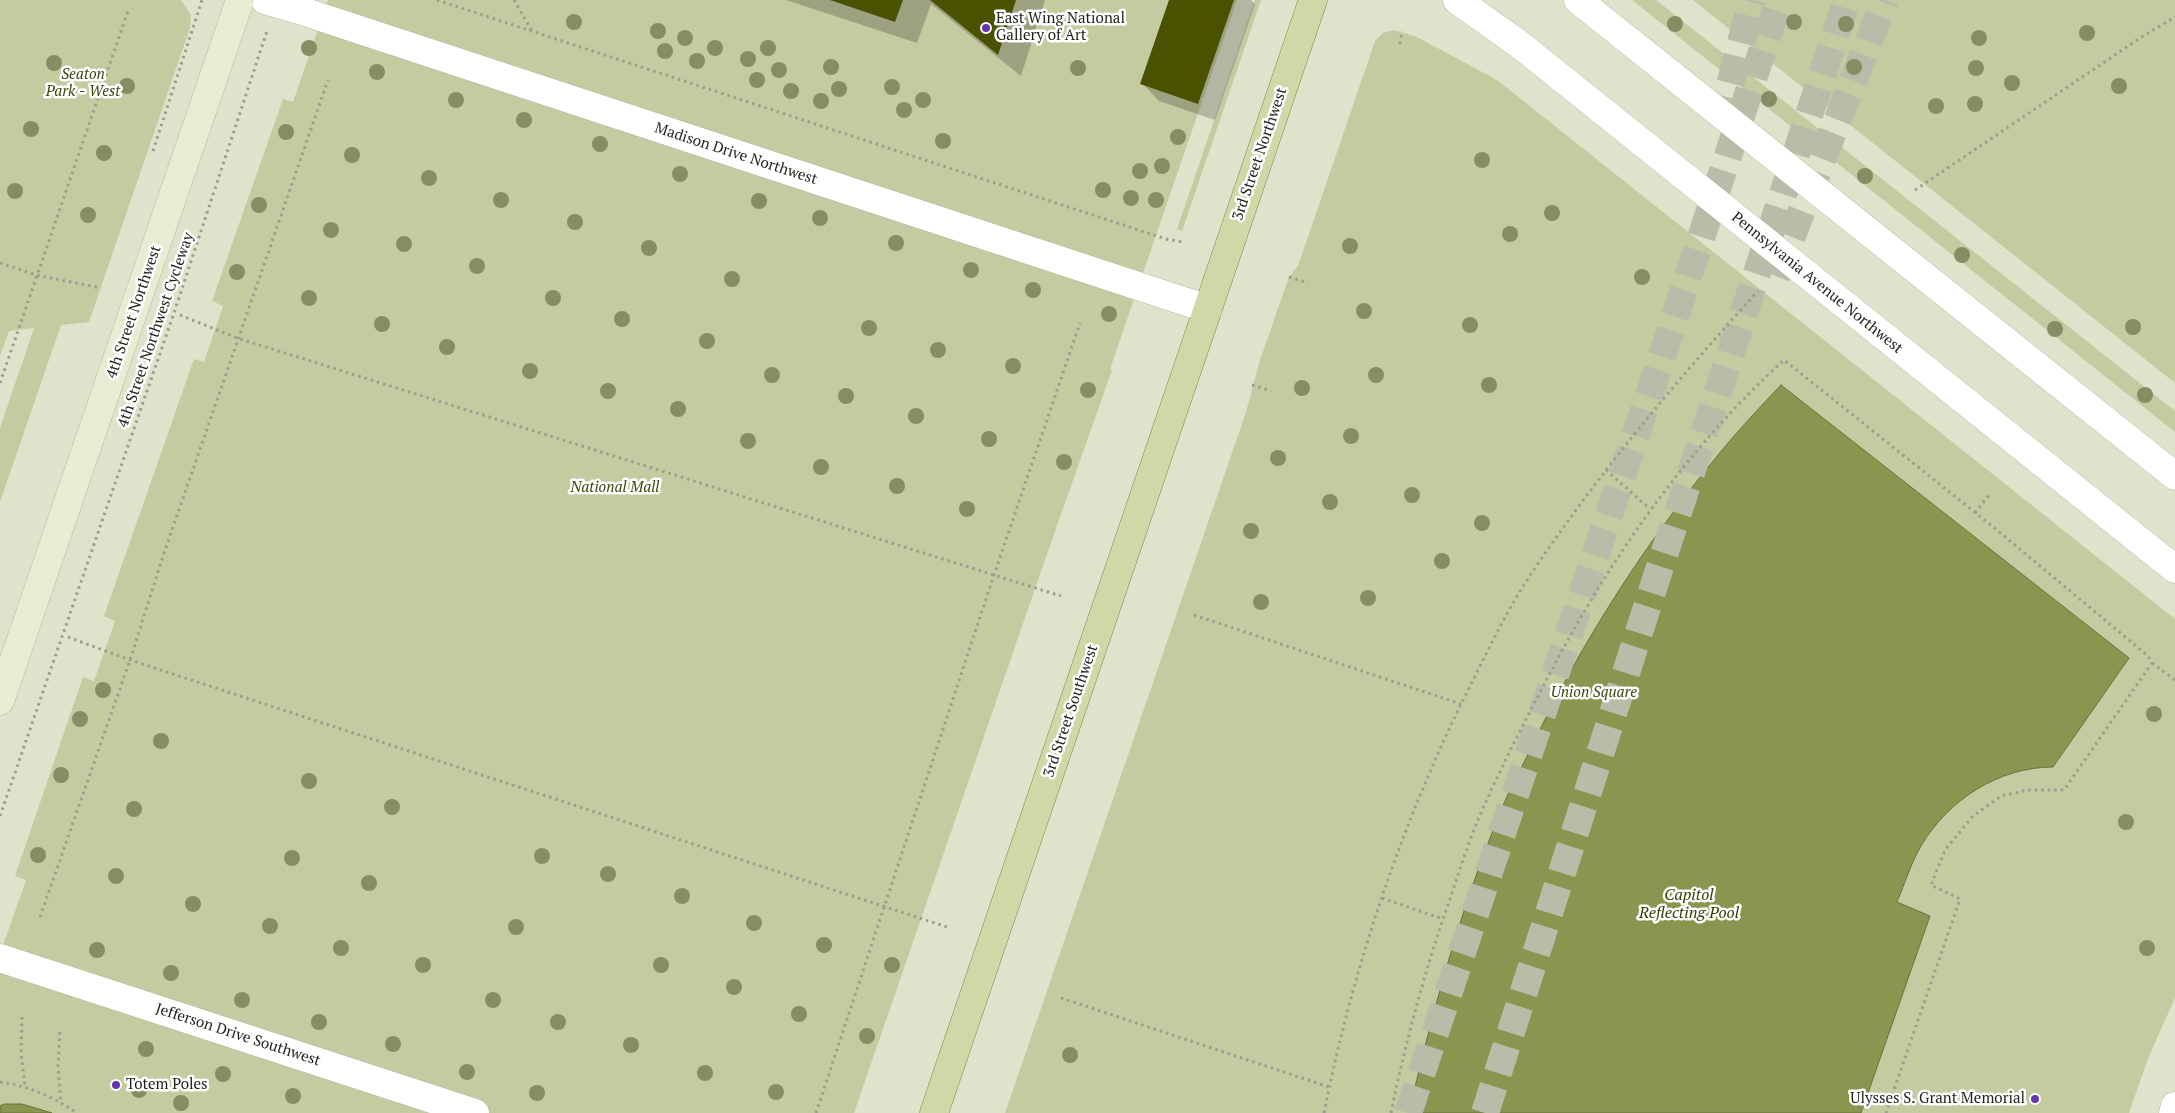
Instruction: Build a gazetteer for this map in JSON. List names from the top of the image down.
{
  "streets": {
    "main road": ["3rd Street Northwest", "4th Street Northwest", "3rd Street Southwest"],
    "street": ["Madison Drive Northwest", "Pennsylvania Avenue Northwest", "Jefferson Drive Southwest"],
    "path": ["4th Street Northwest Cycleway"]
  },
  "crossings": [
    ["Madison Drive Northwest", "3rd Street Northwest"],
    ["Madison Drive Northwest", "3rd Street Southwest"],
    ["3rd Street Northwest", "3rd Street Southwest"]
  ],
  "water": ["Capitol Reflecting Pool"],
  "parks": ["Seaton Park - West", "National Mall", "Union Square"],
  "places": ["East Wing National Gallery of Art", "Totem Poles", "Ulysses S. Grant Memorial"]
}
